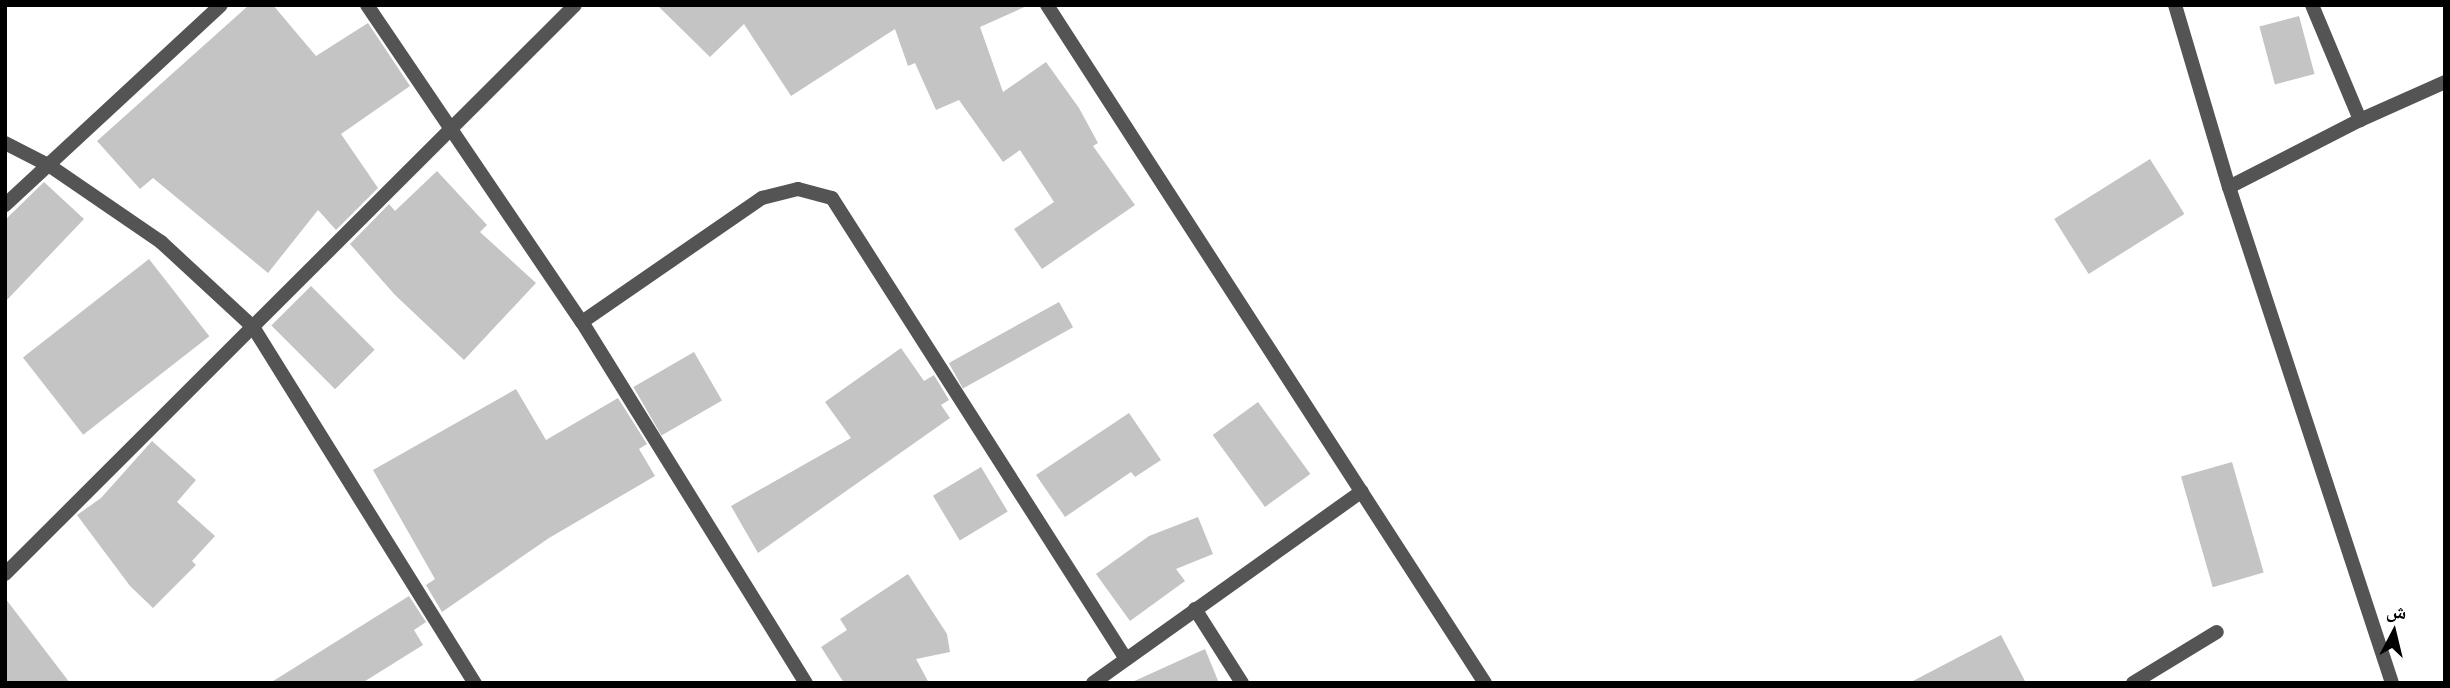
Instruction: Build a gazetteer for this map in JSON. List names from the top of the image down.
{
  "north": "top"
}
